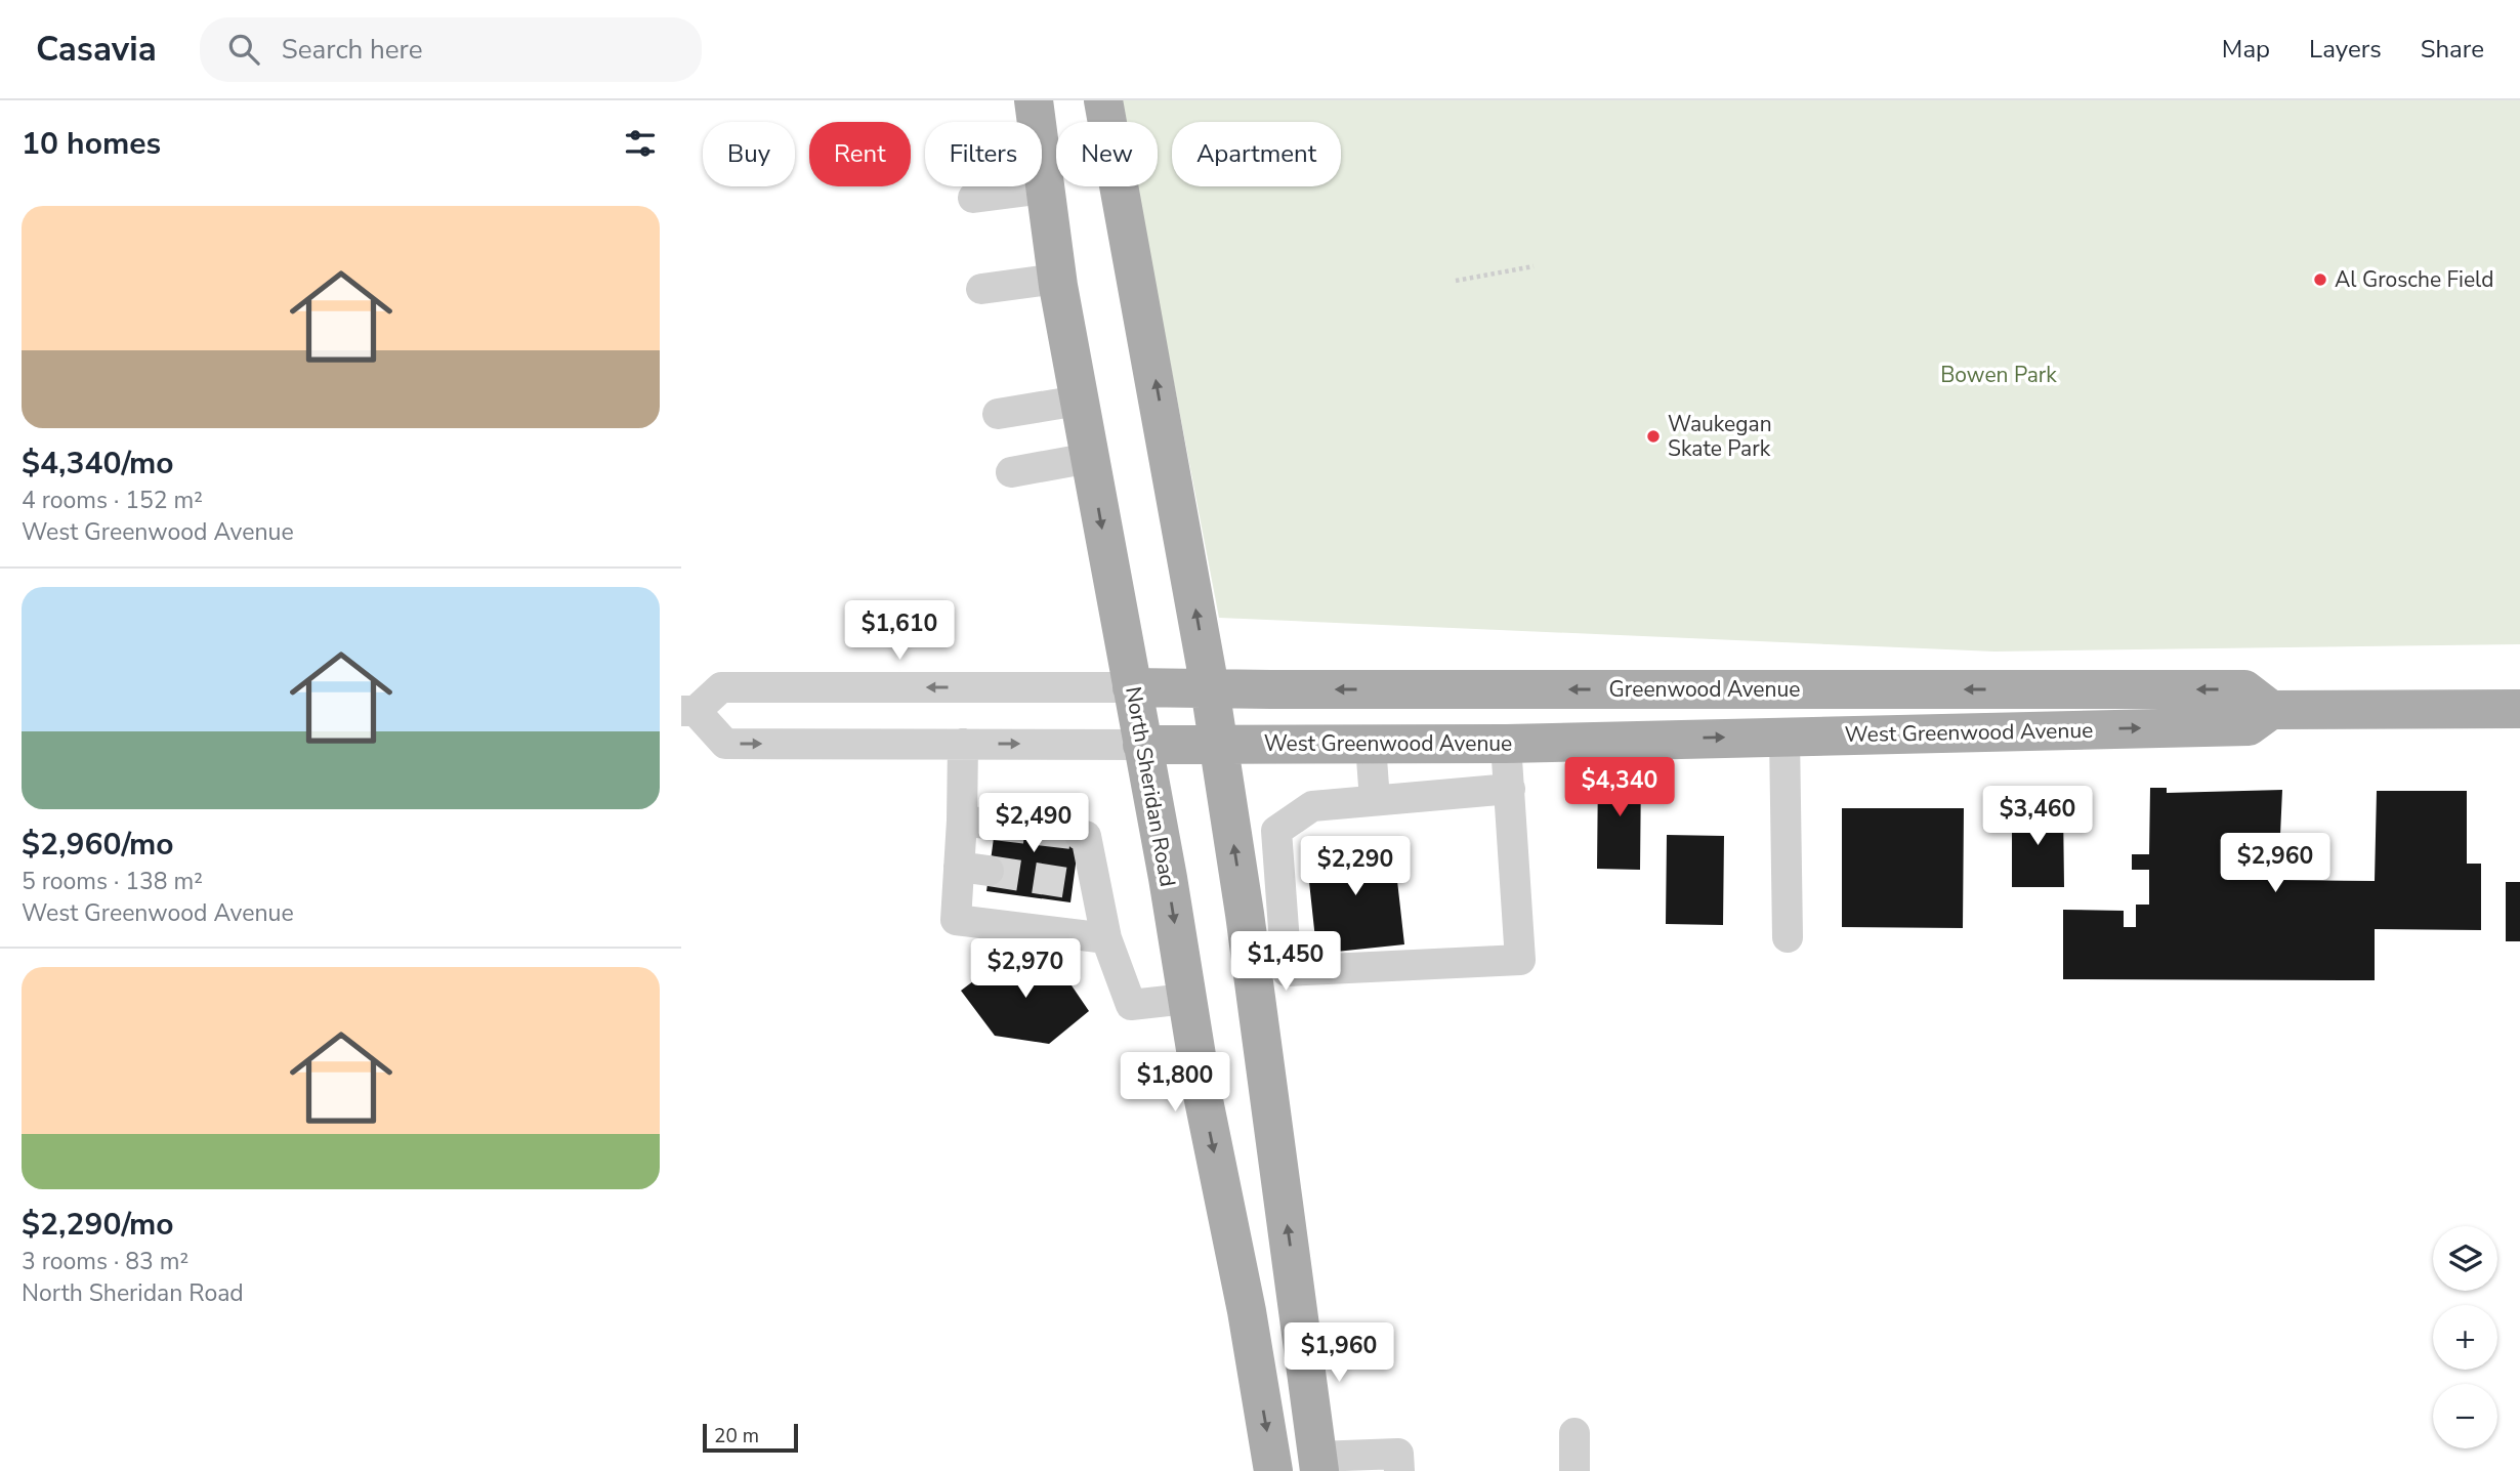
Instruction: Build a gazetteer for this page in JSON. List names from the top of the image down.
{
  "streets": {
    "main road": ["Greenwood Avenue", "West Greenwood Avenue", "North Sheridan Road"]
  },
  "crossings": [
    ["Greenwood Avenue", "West Greenwood Avenue"],
    ["Greenwood Avenue", "North Sheridan Road"],
    ["West Greenwood Avenue", "North Sheridan Road"]
  ],
  "one_way": ["Greenwood Avenue"],
  "parks": ["Bowen Park"],
  "places": ["Al Grosche Field", "Waukegan Skate Park"],
  "scale_bar": "20 m",
  "page": {
    "header": "Casavia",
    "search": "Search here",
    "nav": ["Map", "Layers", "Share"],
    "heading": "10 homes",
    "chip": [
      "Buy",
      "Rent",
      "Filters",
      "New",
      "Apartment"
    ],
    "list": [
      {
        "name": "$4,340/mo",
        "note": "4 rooms · 152 m² · West Greenwood Avenue"
      },
      {
        "name": "$2,960/mo",
        "note": "5 rooms · 138 m² · West Greenwood Avenue"
      },
      {
        "name": "$2,290/mo",
        "note": "3 rooms · 83 m² · North Sheridan Road"
      }
    ],
    "price": [
      "$1,610",
      "$4,340",
      "$3,460",
      "$2,490",
      "$2,960",
      "$2,290",
      "$1,450",
      "$2,970",
      "$1,800",
      "$1,960"
    ],
    "map_buttons": ["+", "−"],
    "scale": "20 m"
  }
}
